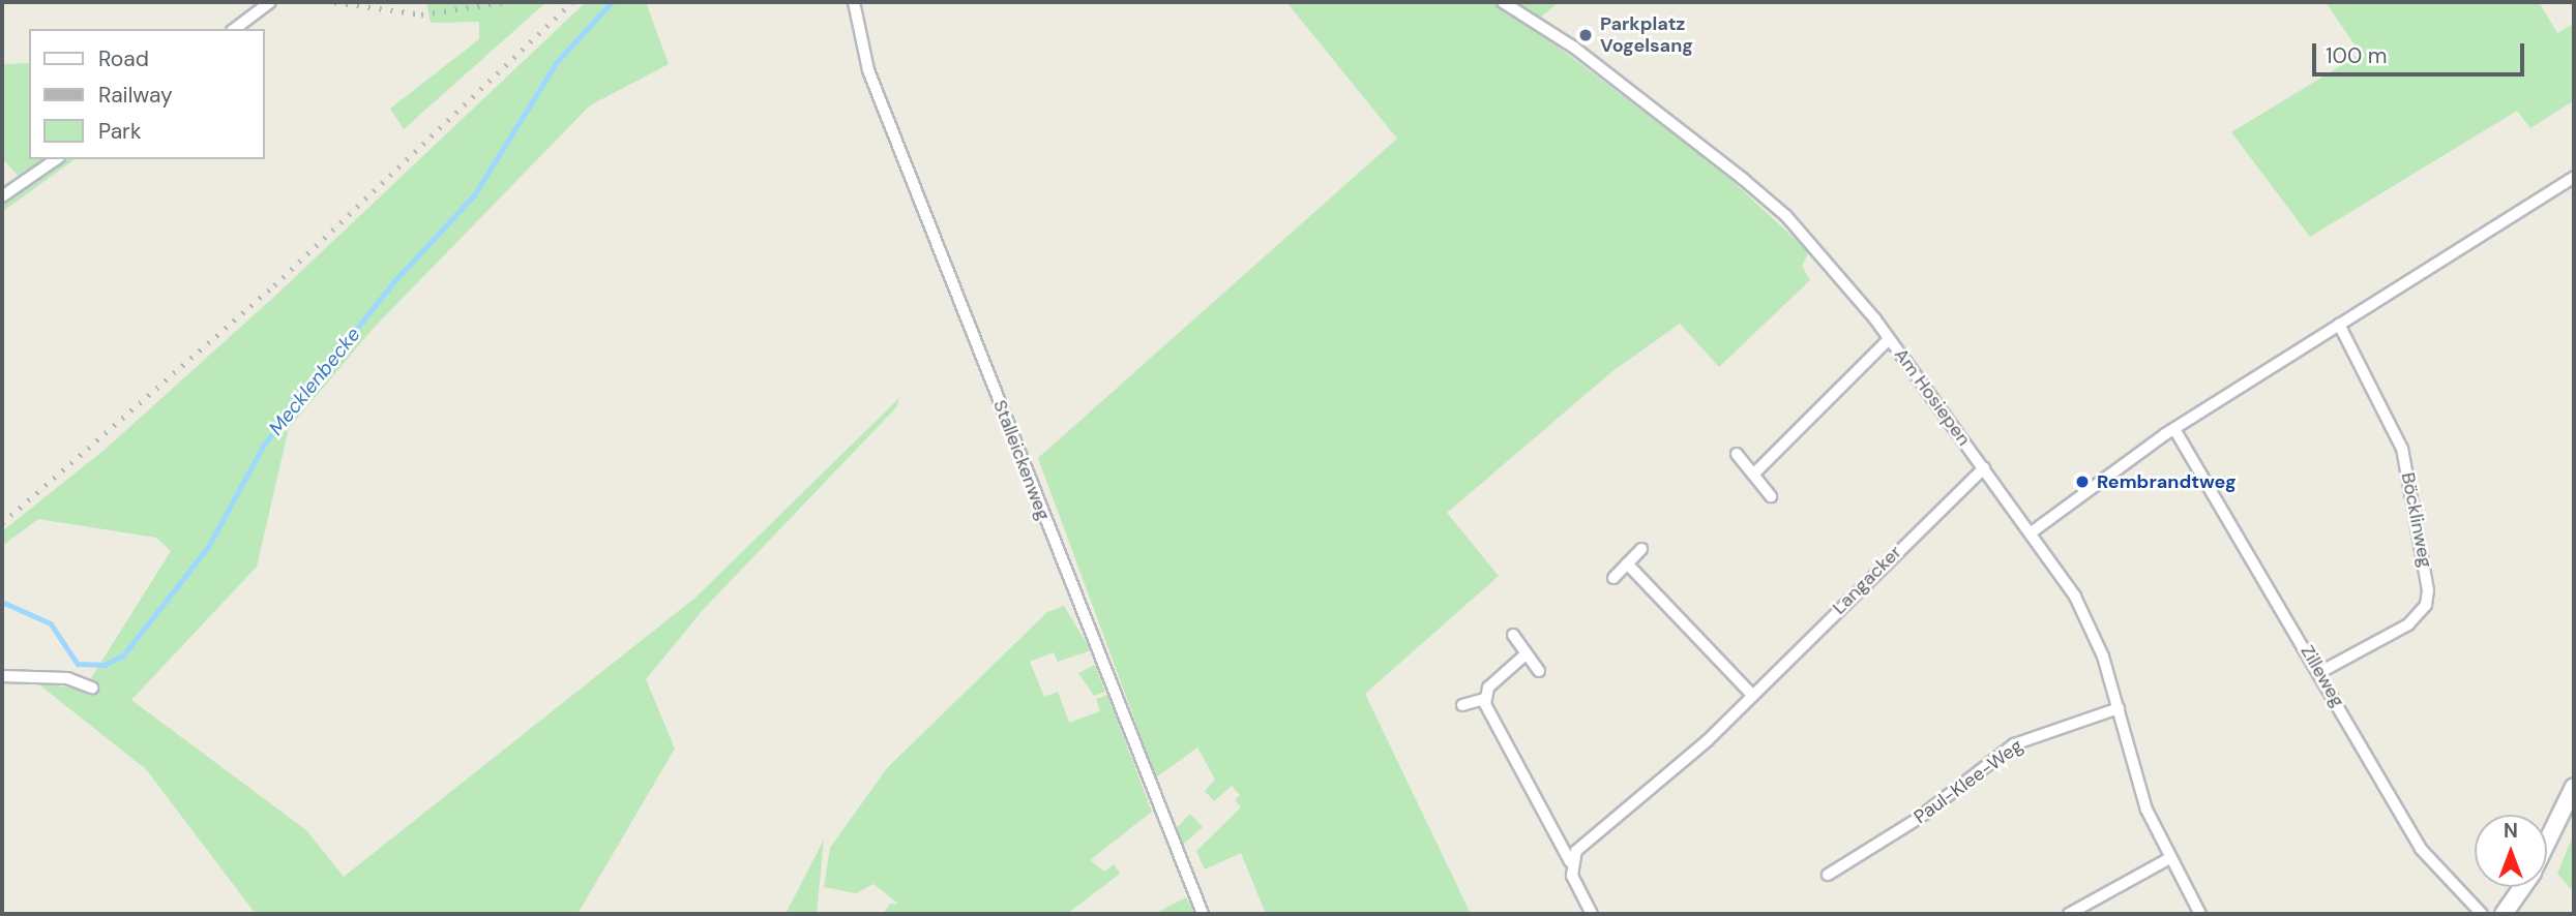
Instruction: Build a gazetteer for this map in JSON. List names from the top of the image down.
{
  "streets": {
    "street": [
      "Am Hosiepen",
      "Stalleickenweg",
      "Böcklinweg",
      "Langacker",
      "Zilleweg",
      "Paul-Klee-Weg"
    ]
  },
  "crossings": [
    ["Am Hosiepen", "Langacker"],
    ["Am Hosiepen", "Paul-Klee-Weg"],
    ["Böcklinweg", "Zilleweg"]
  ],
  "water": ["Mecklenbecke"],
  "places": ["Parkplatz Vogelsang", "Rembrandtweg"],
  "legend": ["Road", "Railway", "Park"],
  "scale_bar": "100 m",
  "north": "top"
}
